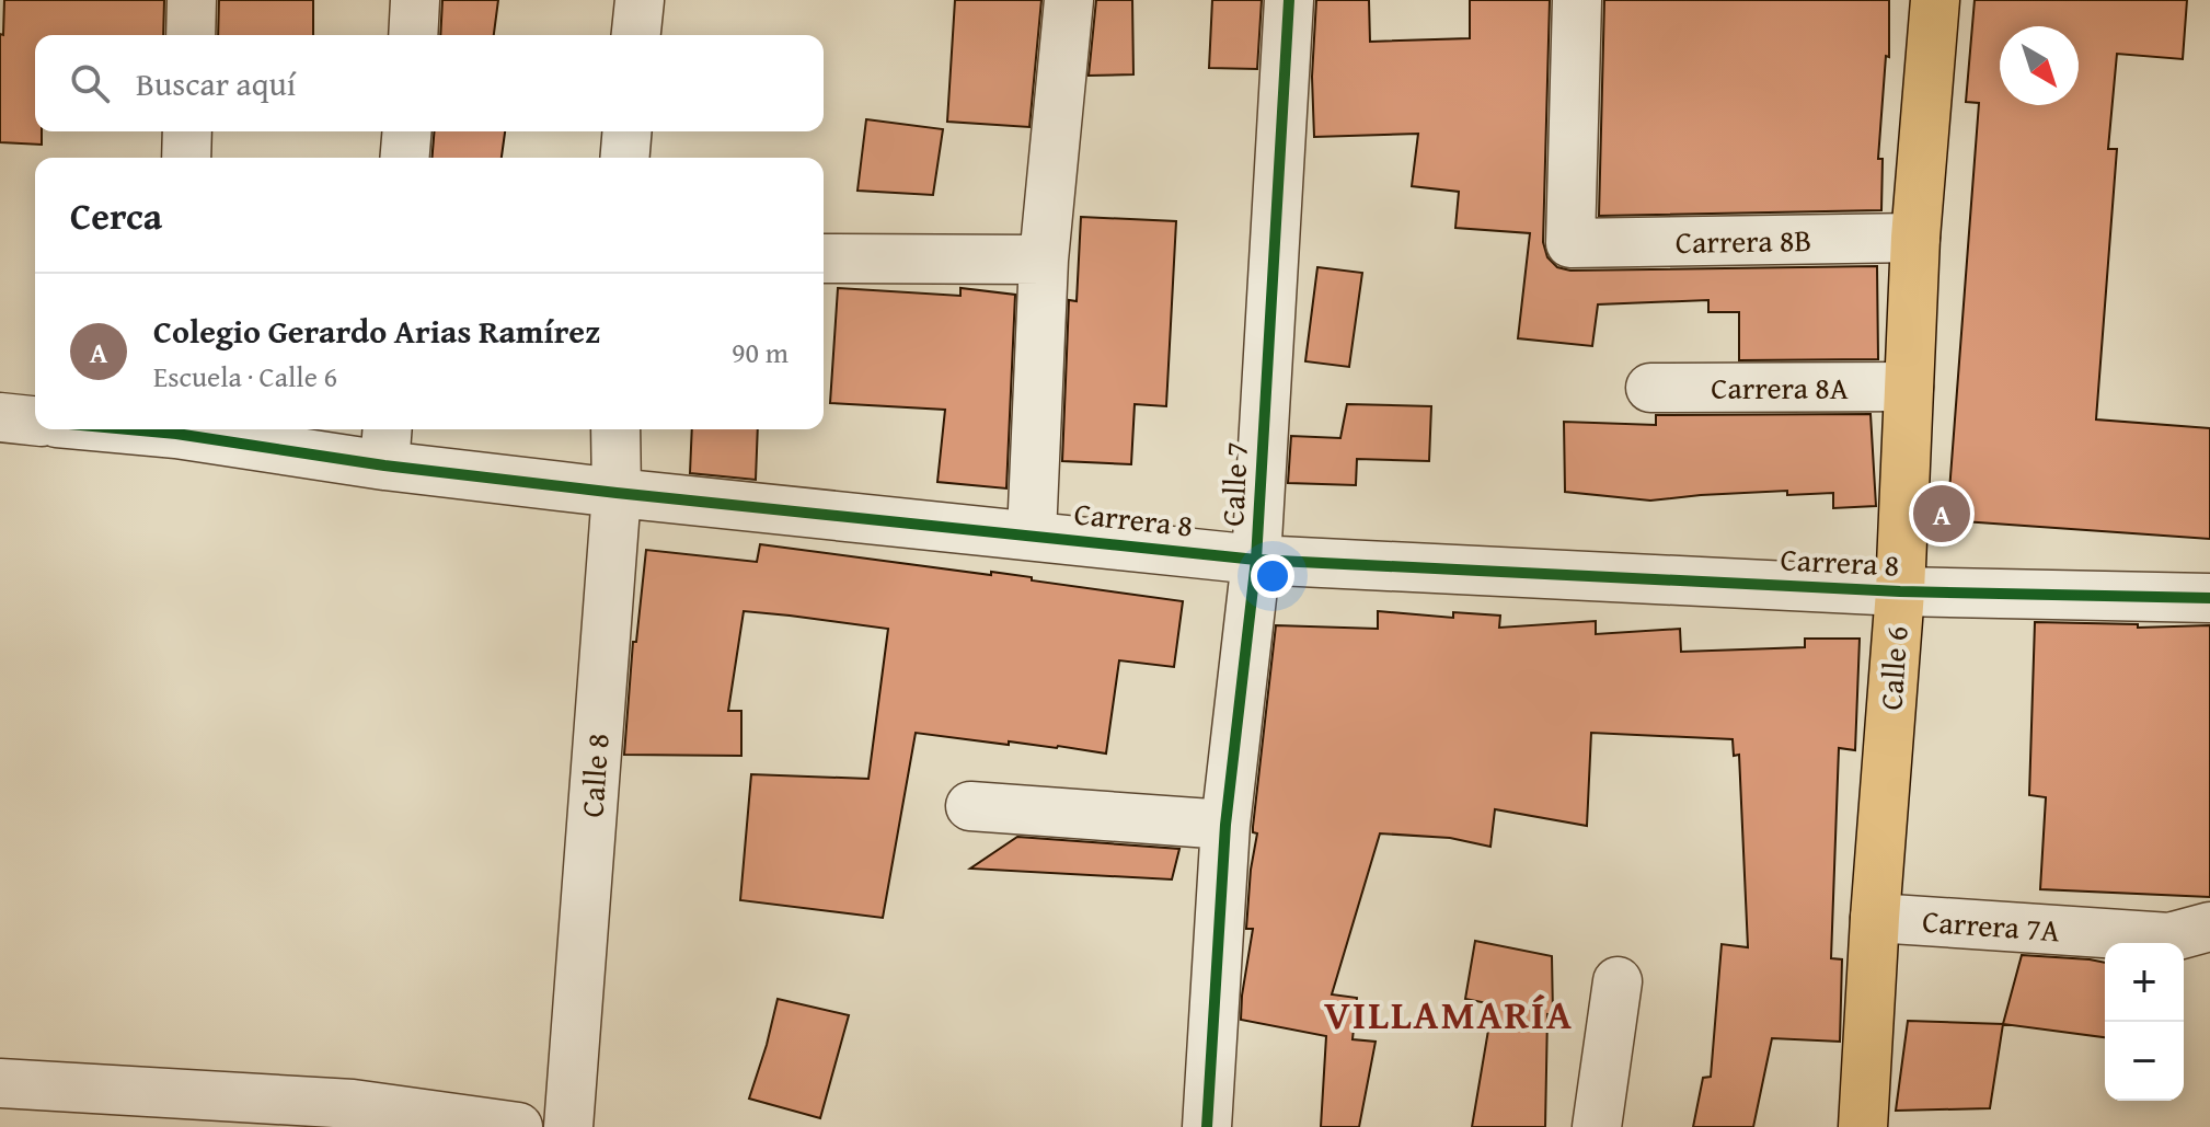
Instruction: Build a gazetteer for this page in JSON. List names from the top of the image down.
{
  "streets": {
    "main road": ["Calle 6"],
    "street": [
      "Carrera 8B",
      "Carrera 8A",
      "Calle 7",
      "Carrera 8",
      "Calle 8",
      "Carrera 7A"
    ]
  },
  "crossings": [
    ["Carrera 8B", "Calle 6"],
    ["Carrera 8A", "Calle 6"],
    ["Calle 7", "Carrera 8"],
    ["Carrera 8", "Calle 6"],
    ["Carrera 8", "Calle 8"],
    ["Calle 6", "Carrera 7A"]
  ],
  "districts": ["VILLAMARÍA"],
  "north": "bottom right",
  "page": {
    "search": "Buscar aquí",
    "heading": "Cerca",
    "list": [
      {
        "mark": "A",
        "name": "Colegio Gerardo Arias Ramírez",
        "note": "Escuela · Calle 6",
        "value": "90 m"
      }
    ],
    "pins": "A",
    "map_buttons": ["+", "−"]
  }
}
